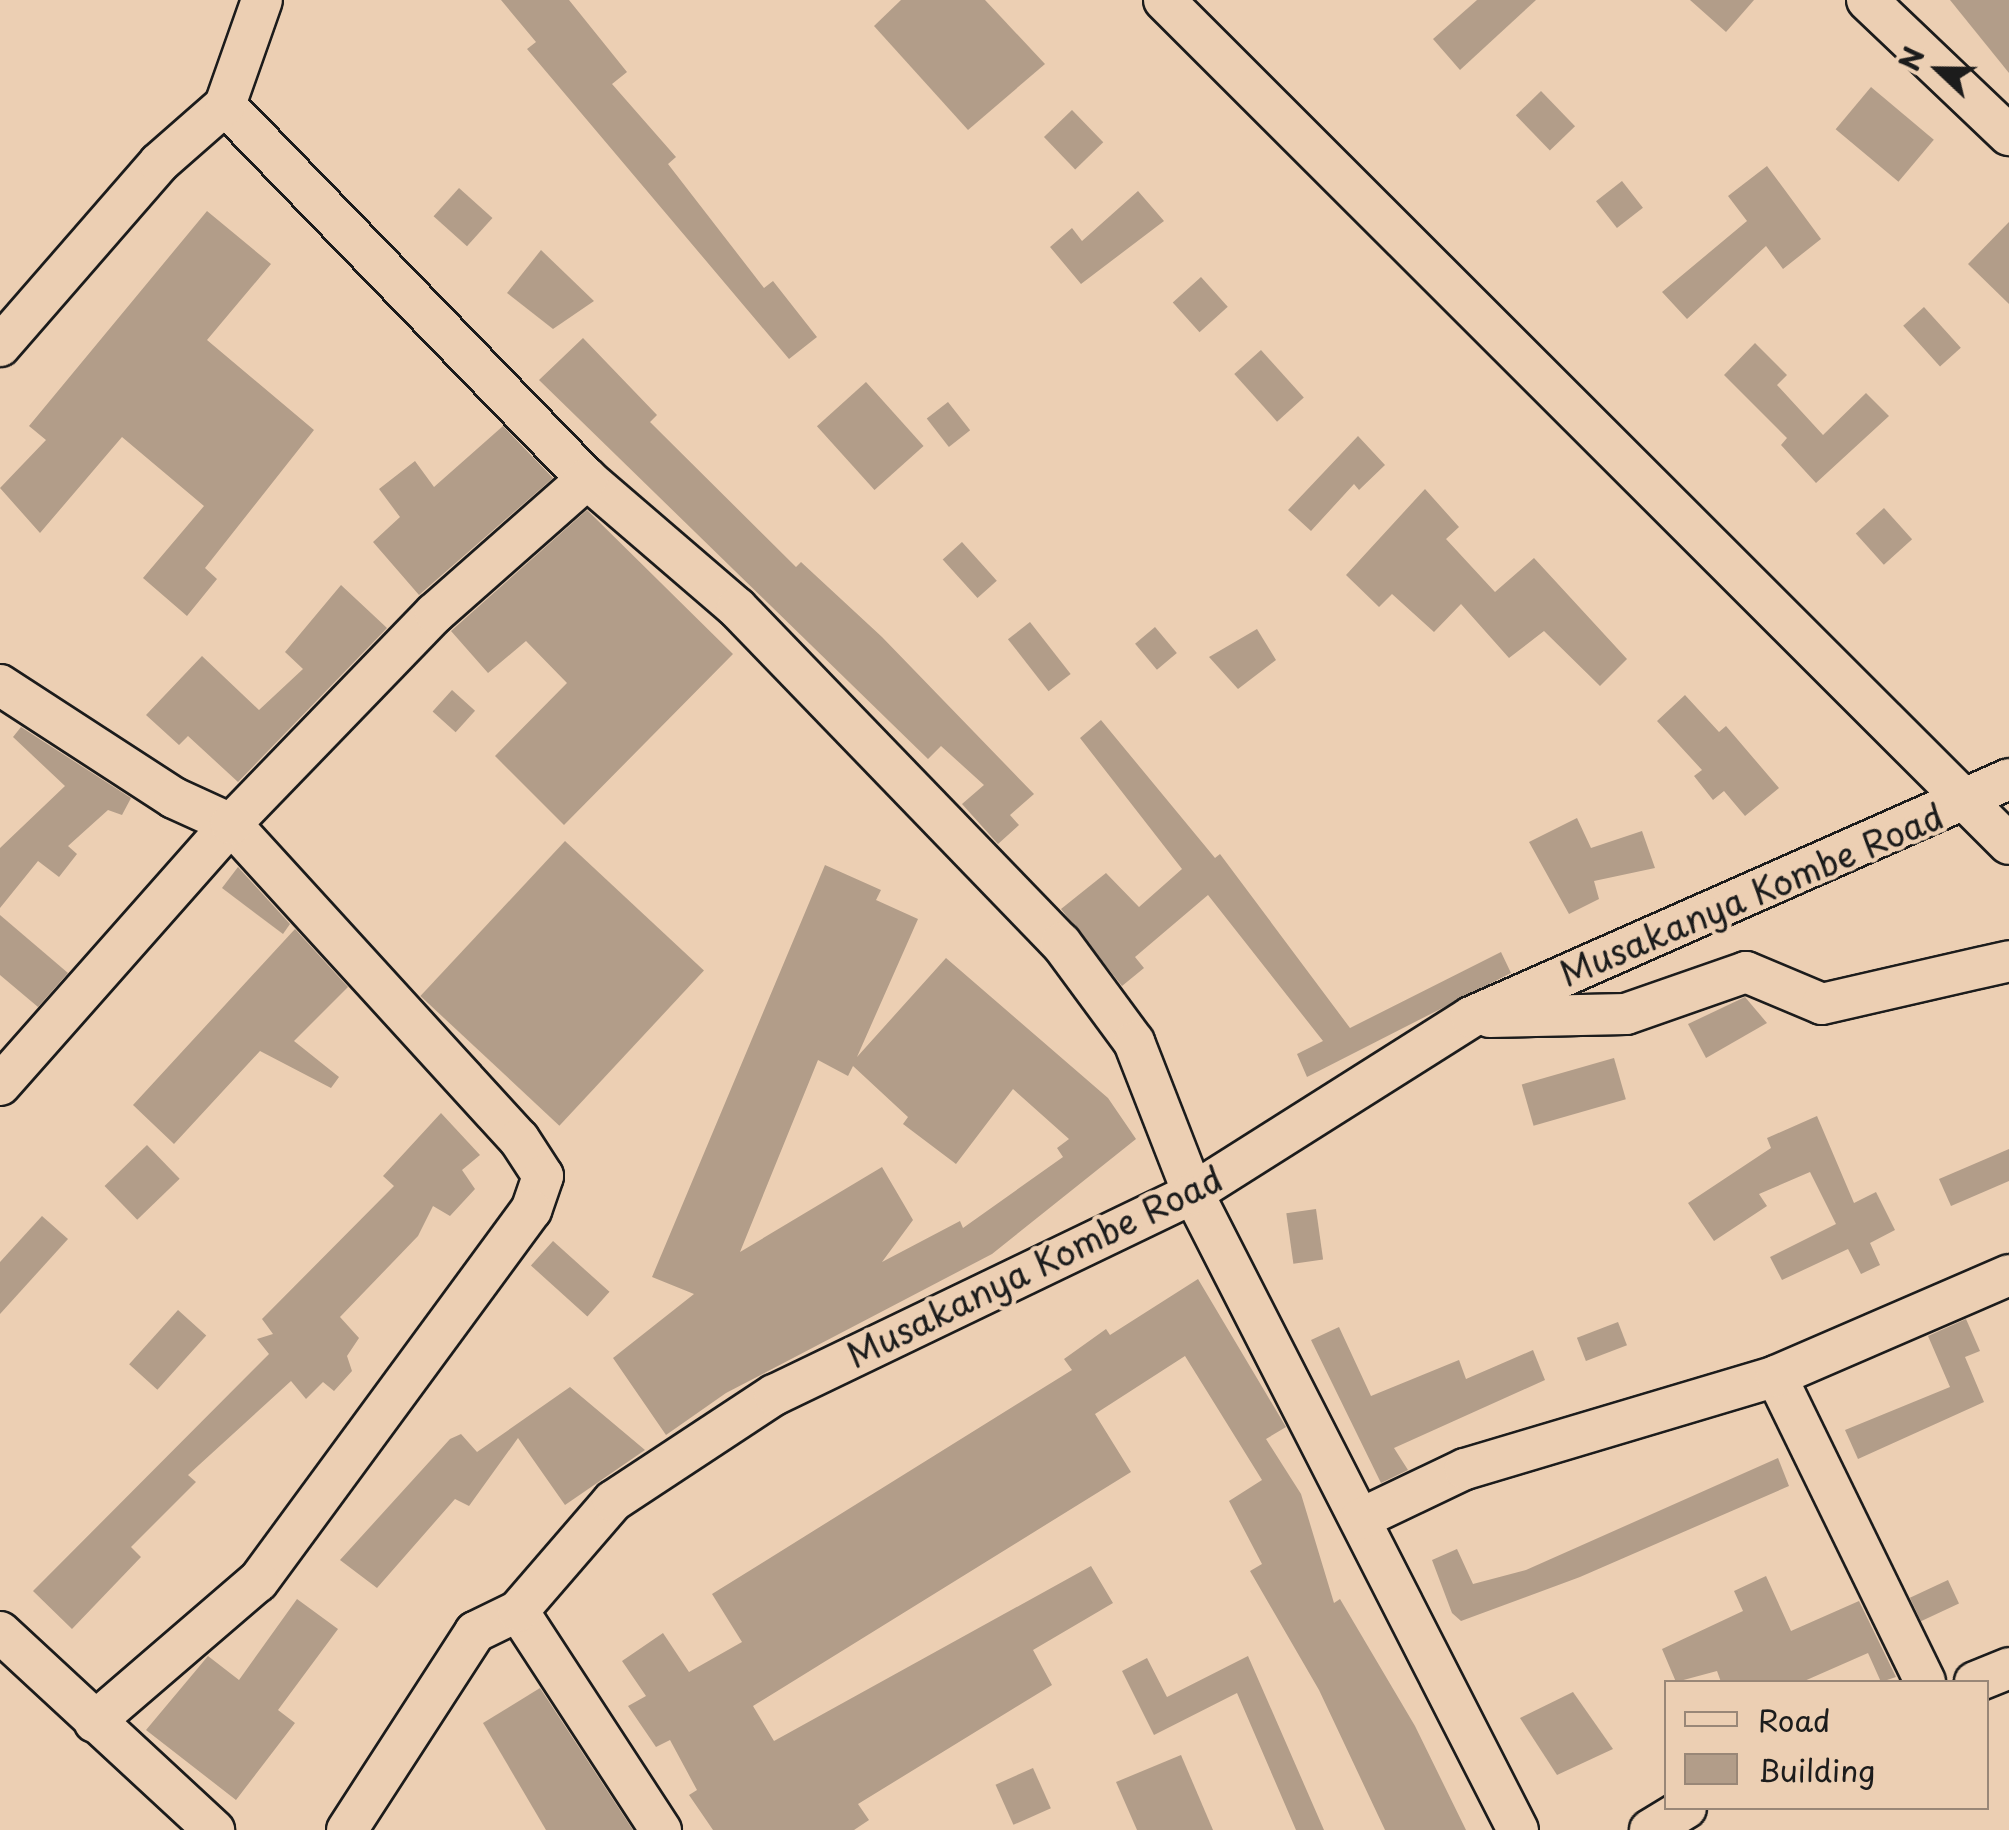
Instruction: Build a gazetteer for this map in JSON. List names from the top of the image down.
{
  "streets": {
    "street": ["Musakanya Kombe Road"]
  },
  "legend": ["Road", "Building"],
  "north": "left"
}
